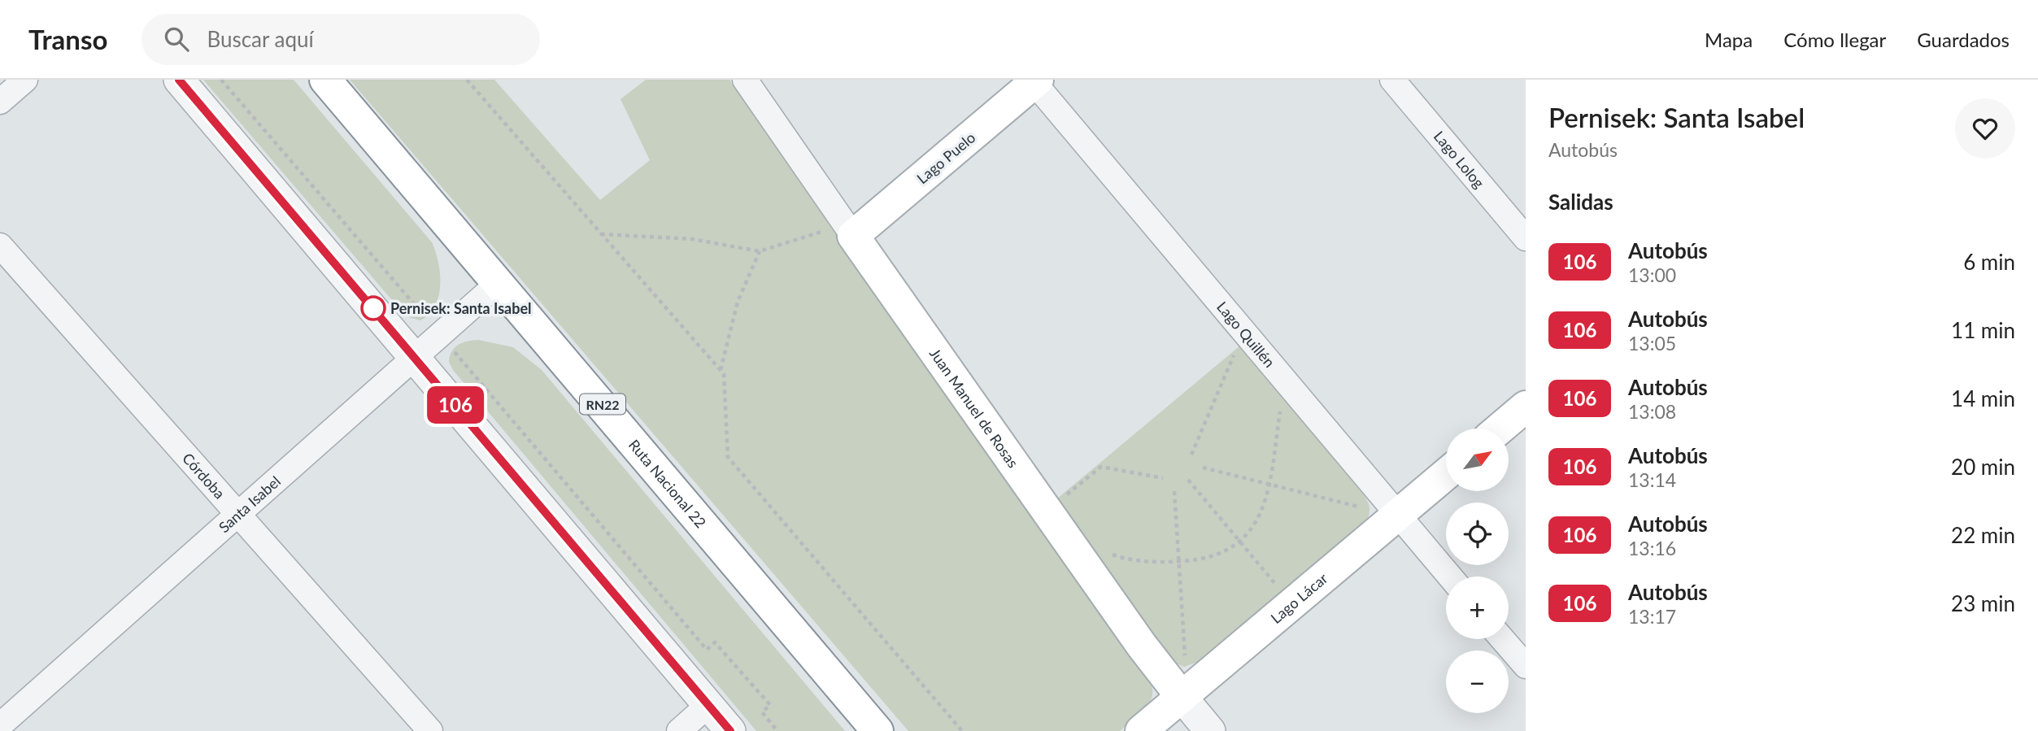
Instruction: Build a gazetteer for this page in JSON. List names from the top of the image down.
{
  "streets": {
    "main road": [
      "Lago Puelo",
      "RN22",
      "Juan Manuel de Rosas",
      "Ruta Nacional 22",
      "Lago Lácar"
    ],
    "street": [
      "Lago Lolog",
      "Lago Quillén",
      "Córdoba",
      "Santa Isabel"
    ]
  },
  "crossings": [
    ["Lago Puelo", "Lago Quillén"],
    ["Lago Puelo", "Juan Manuel de Rosas"],
    ["Lago Quillén", "Lago Lácar"],
    ["Juan Manuel de Rosas", "Lago Lácar"],
    ["Córdoba", "Santa Isabel"],
    ["Ruta Nacional 22", "Santa Isabel"]
  ],
  "places": ["Pernisek: Santa Isabel"],
  "lines": ["bus line 106"],
  "north": "top right",
  "page": {
    "header": "Transo",
    "search": "Buscar aquí",
    "nav": ["Mapa", "Cómo llegar", "Guardados"],
    "on_map": "106",
    "heading": [
      ["Pernisek: Santa Isabel", "Autobús"],
      "Salidas"
    ],
    "list": [
      {
        "mark": "106",
        "name": "Autobús",
        "note": "13:00",
        "value": "6 min"
      },
      {
        "mark": "106",
        "name": "Autobús",
        "note": "13:05",
        "value": "11 min"
      },
      {
        "mark": "106",
        "name": "Autobús",
        "note": "13:08",
        "value": "14 min"
      },
      {
        "mark": "106",
        "name": "Autobús",
        "note": "13:14",
        "value": "20 min"
      },
      {
        "mark": "106",
        "name": "Autobús",
        "note": "13:16",
        "value": "22 min"
      },
      {
        "mark": "106",
        "name": "Autobús",
        "note": "13:17",
        "value": "23 min"
      }
    ],
    "map_buttons": ["+", "−"]
  }
}
